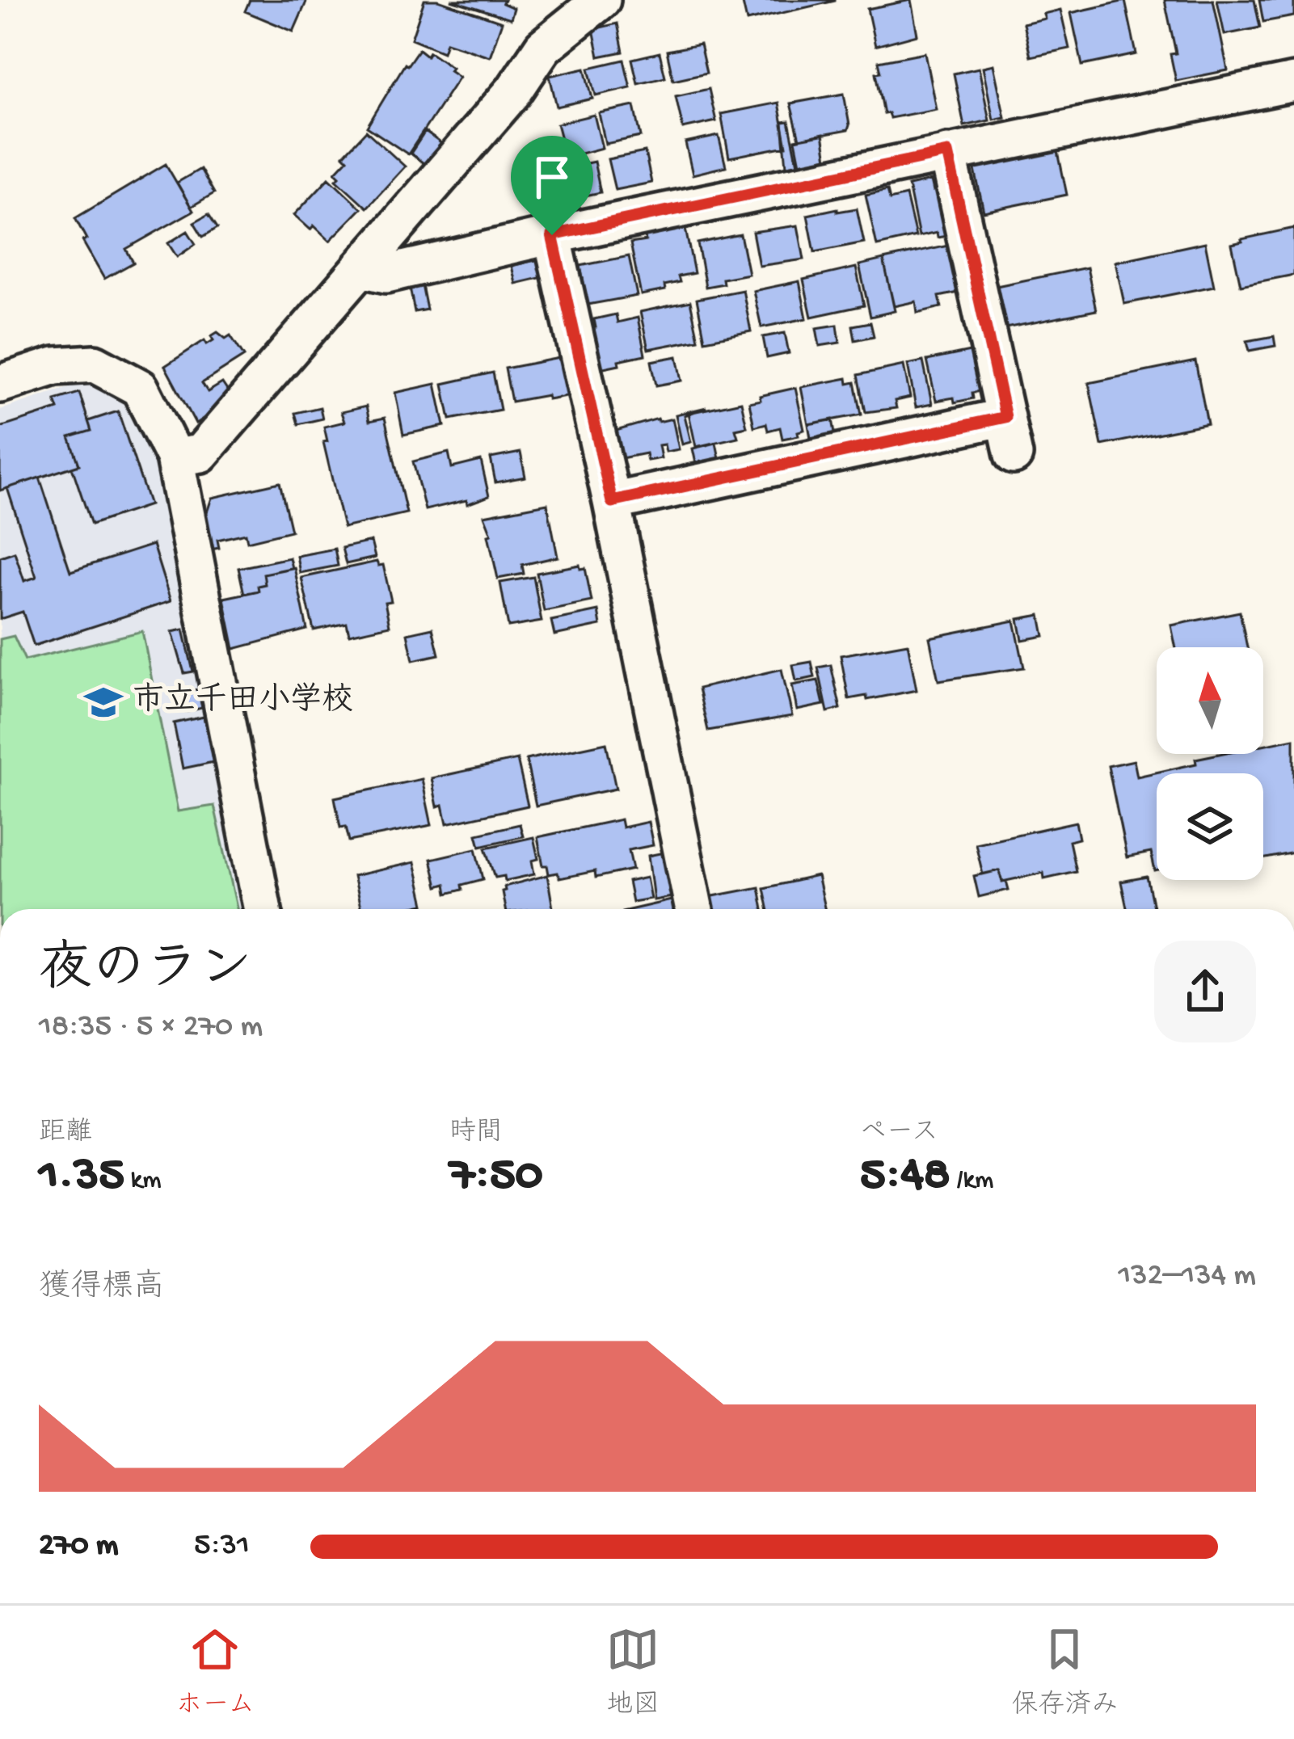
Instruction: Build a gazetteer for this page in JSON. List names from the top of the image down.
{
  "places": {
    "school or university": ["市立千田小学校"]
  },
  "north": "top",
  "page": {
    "heading": ["夜のラン", "18:35 · 5 × 270 m"],
    "stats": [
      ["距離", "1.35 km"],
      ["時間", "7:50"],
      ["ペース", "5:48 /km"]
    ],
    "chart": ["獲得標高", "132–134 m"],
    "list": [
      {
        "name": "270 m",
        "note": "5:31"
      }
    ],
    "tabs": ["ホーム", "地図", "保存済み"]
  }
}
